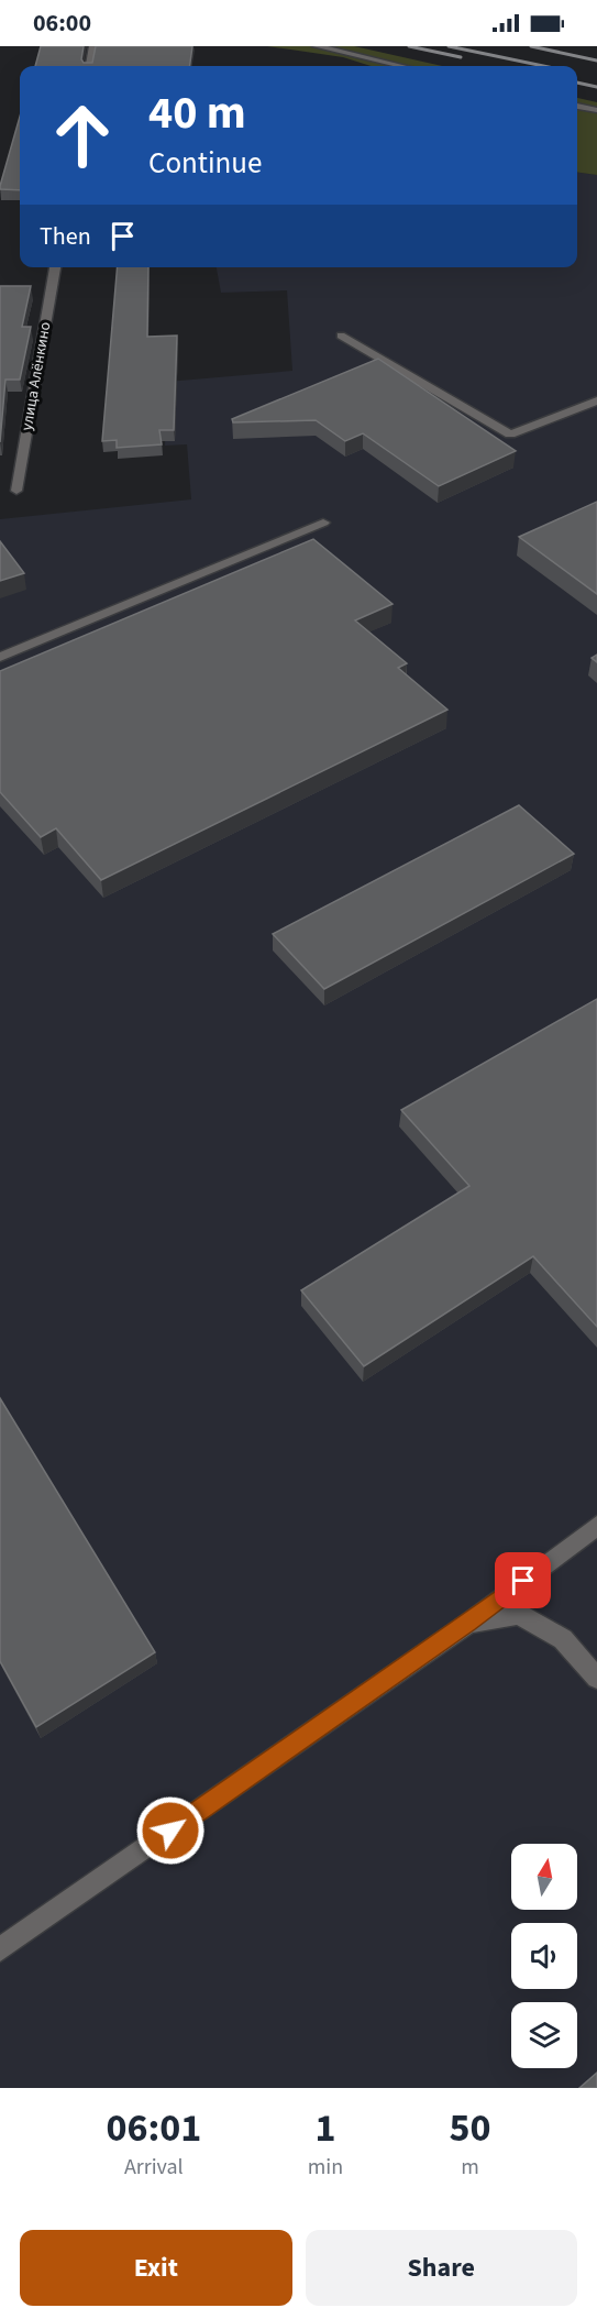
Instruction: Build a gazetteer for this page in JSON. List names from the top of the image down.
{
  "streets": {
    "street": ["улица Алёнкино"]
  },
  "north": "top",
  "page": {
    "status": "06:00",
    "turn": ["40 m", "Continue"],
    "then": "Then",
    "eta": [
      "06:01",
      "Arrival",
      "1",
      "min",
      "50",
      "m"
    ],
    "buttons": ["Exit", "Share"]
  }
}
